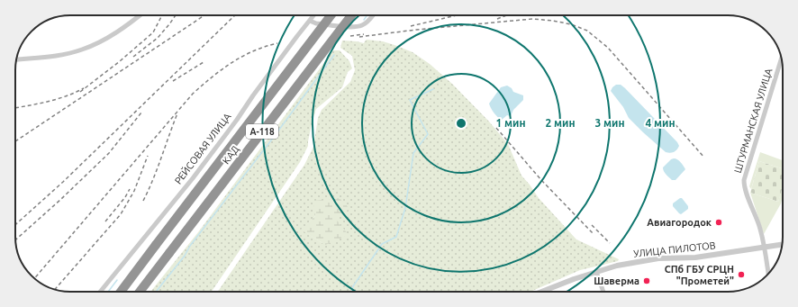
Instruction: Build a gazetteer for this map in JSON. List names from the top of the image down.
{
  "streets": {
    "highway": ["А-118", "КАД"],
    "street": ["ШТУРМАНСКАЯ УЛИЦА", "РЕЙСОВАЯ УЛИЦА", "УЛИЦА ПИЛОТОВ"]
  },
  "crossings": [
    ["ШТУРМАНСКАЯ УЛИЦА", "УЛИЦА ПИЛОТОВ"]
  ],
  "places": ["Авиагородок", "СПб ГБУ СРЦН \"Прометей\"", "Шаверма"],
  "rings": [
    "1 мин",
    "2 мин",
    "3 мин",
    "4 мин"
  ]
}
